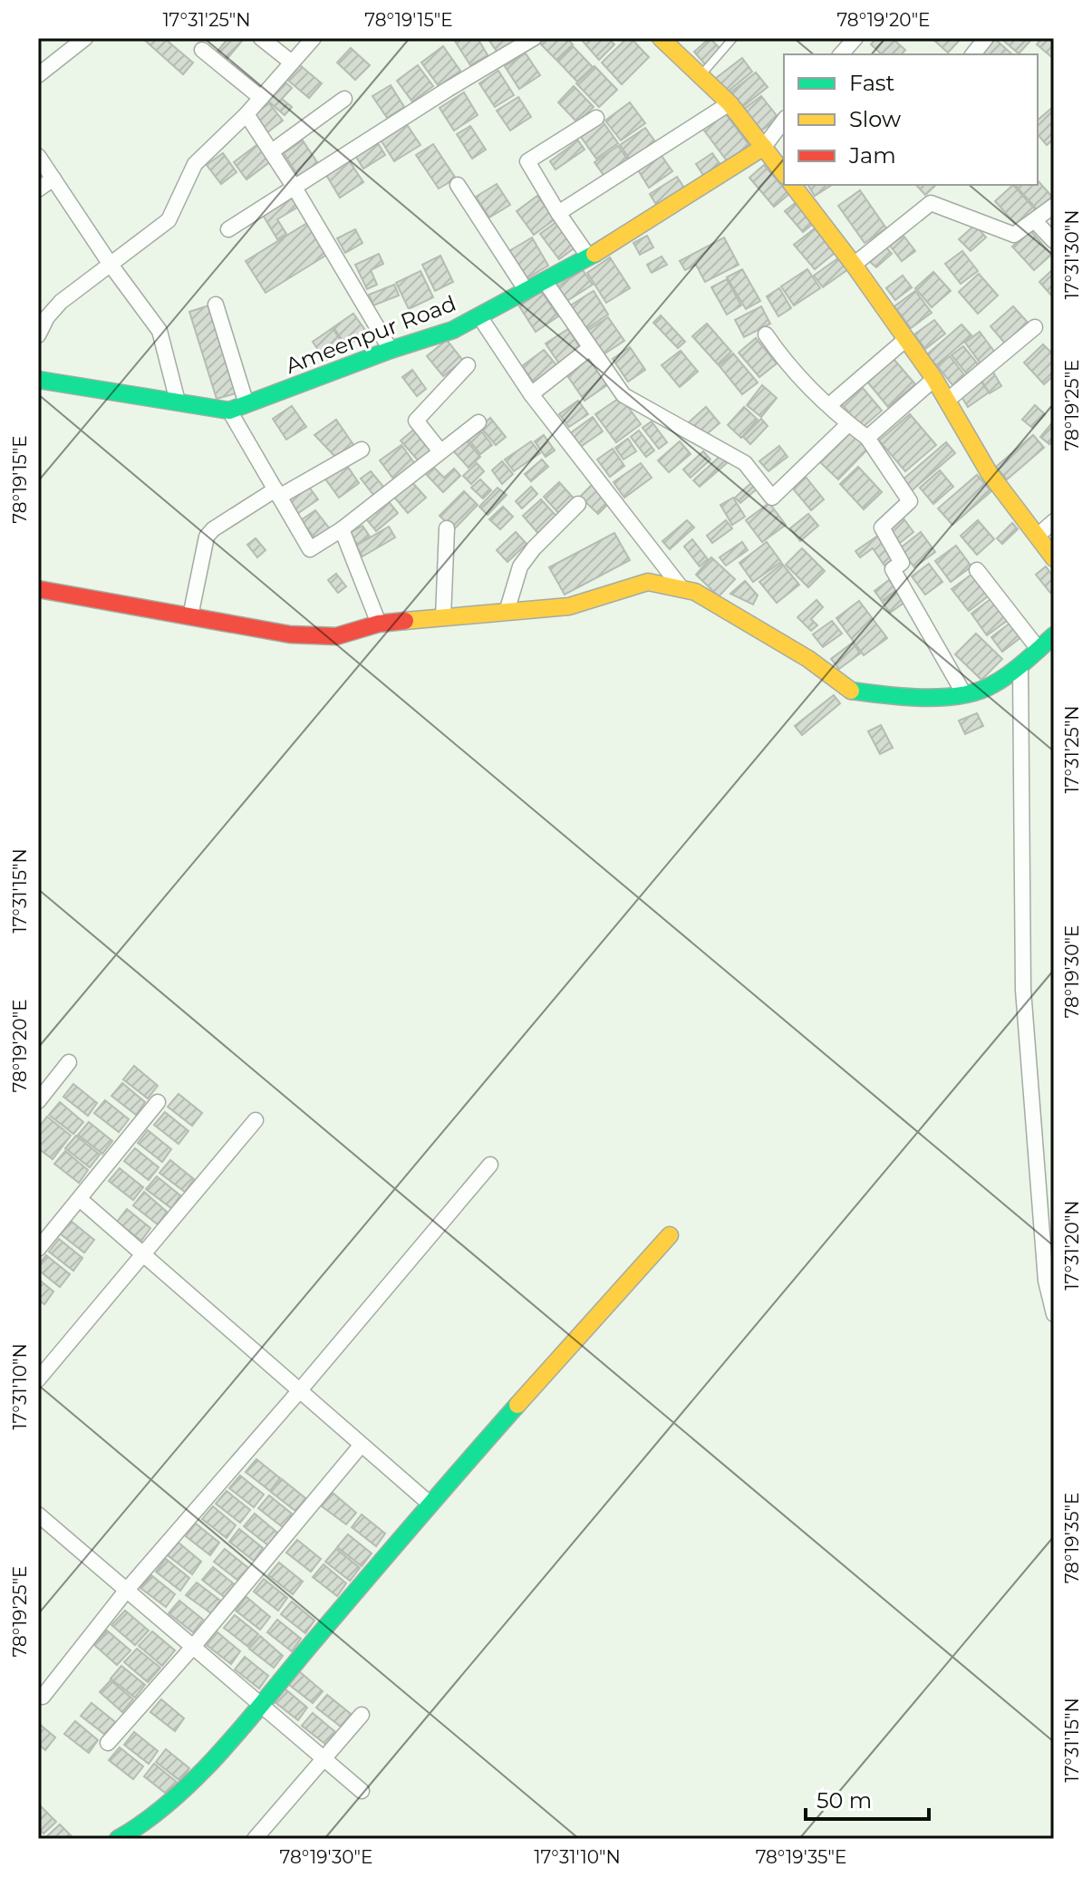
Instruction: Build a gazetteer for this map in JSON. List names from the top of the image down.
{
  "streets": {
    "street": ["Ameenpur Road"]
  },
  "legend": ["Fast", "Slow", "Jam"],
  "scale_bar": "50 m",
  "coordinates": [
    "17°31'25\"N",
    "78°19'15\"E",
    "78°19'20\"E",
    "17°31'30\"N",
    "78°19'25\"E",
    "17°31'15\"N",
    "78°19'30\"E",
    "17°31'20\"N",
    "17°31'10\"N",
    "78°19'35\"E"
  ]
}
